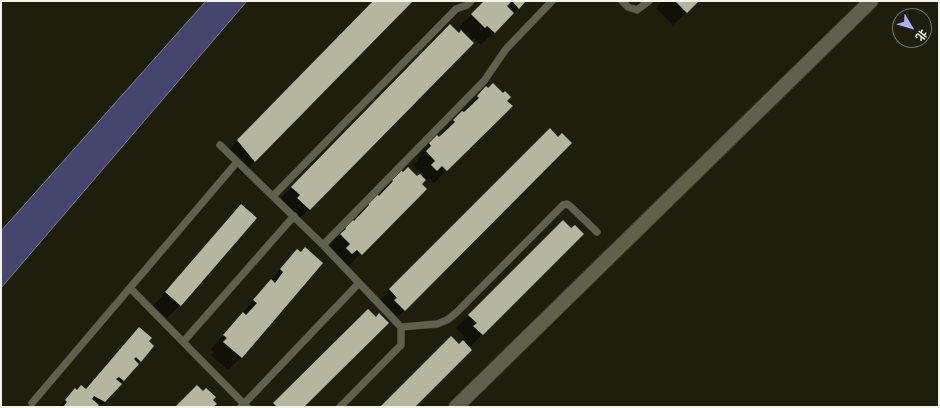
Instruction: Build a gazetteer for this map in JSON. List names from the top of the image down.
{
  "north": "bottom right"
}
